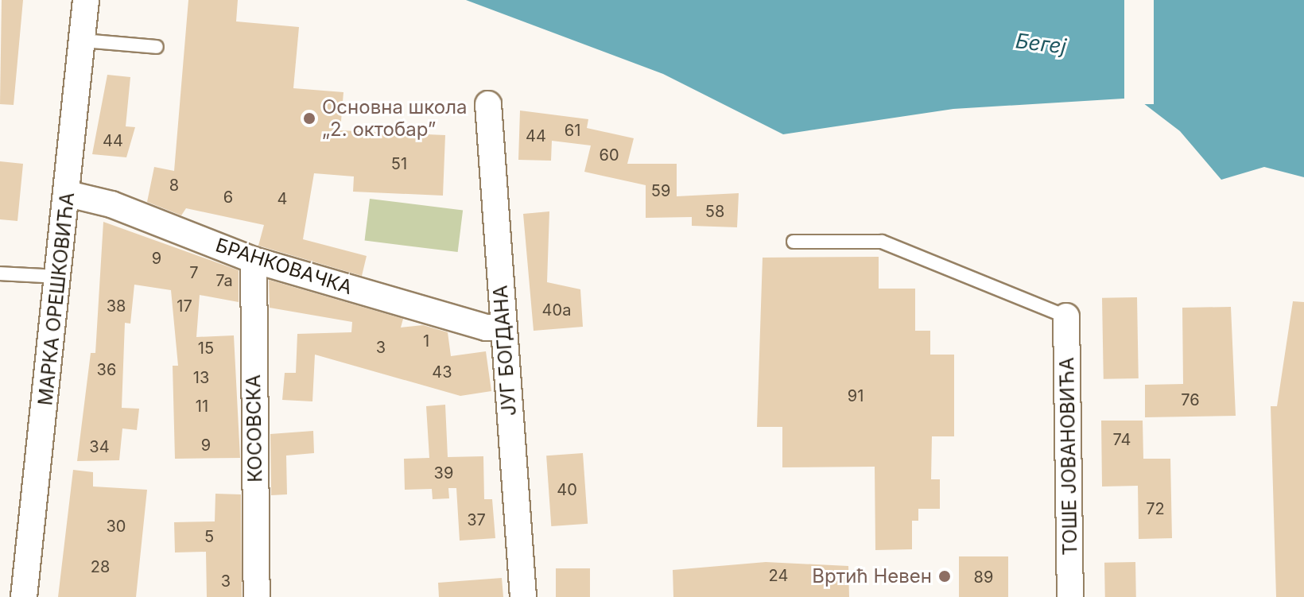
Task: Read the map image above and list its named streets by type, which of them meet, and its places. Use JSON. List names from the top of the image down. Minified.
{"streets":{"street":["БРАНКОВАЧКА","МАРКА ОРЕШКОВИЋА","ЈУГ БОГДАНА","КОСОВСКА","ТОШЕ ЈОВАНОВИЋА"]},"crossings":[["БРАНКОВАЧКА","МАРКА ОРЕШКОВИЋА"],["БРАНКОВАЧКА","ЈУГ БОГДАНА"],["БРАНКОВАЧКА","КОСОВСКА"]],"water":["Бегеј"],"places":["Основна школа „2. октобар”","Вртић Невен"],"house_numbers":["61","44","44","60","51","8","59","6","4","58","9","7","7a","38","17","40a","1","3","15","36","43","13","91","76","11","74","9","34","39","40","72","37","30","5","28","24","89","3"]}
